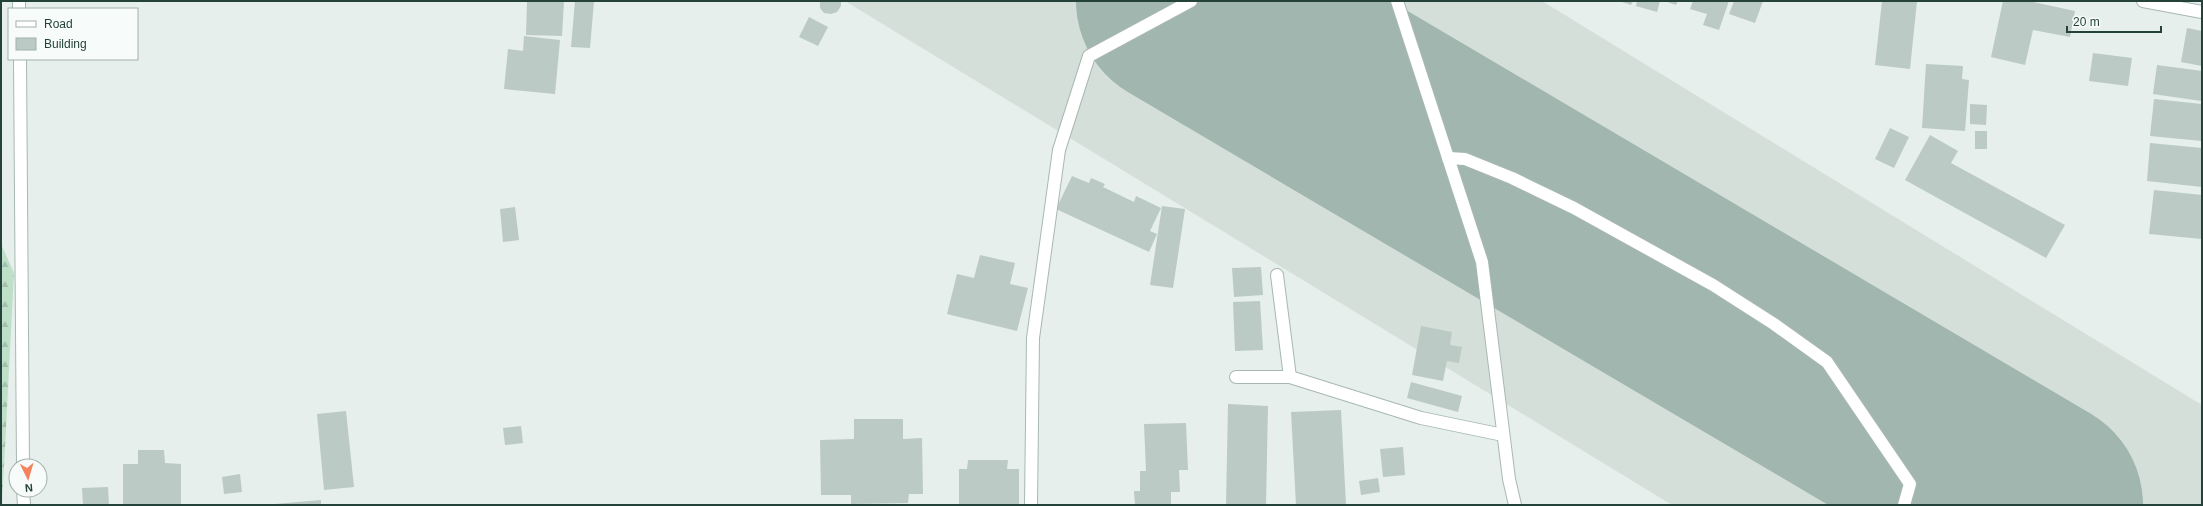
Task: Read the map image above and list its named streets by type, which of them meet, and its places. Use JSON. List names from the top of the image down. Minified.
{"legend":["Road","Building"],"scale_bar":"20 m","north":"bottom"}
